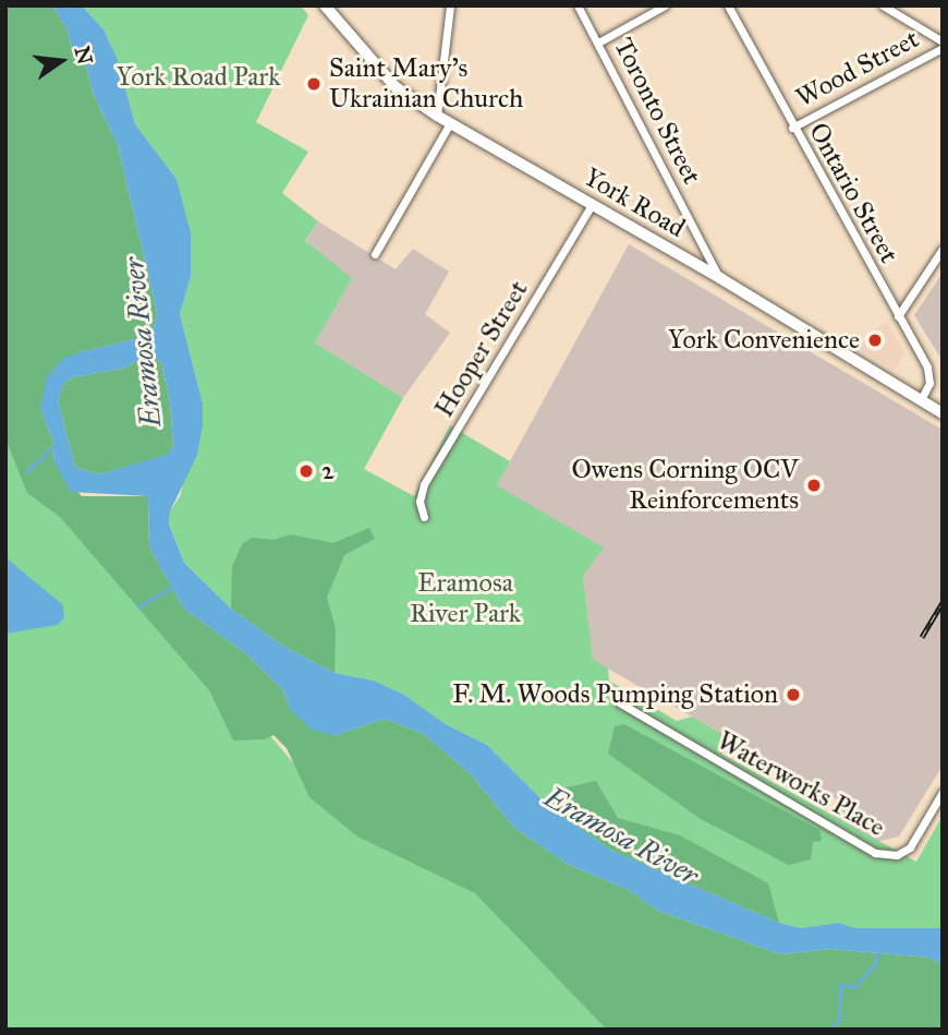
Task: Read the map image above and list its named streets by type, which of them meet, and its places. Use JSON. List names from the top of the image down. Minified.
{"streets":{"main road":["York Road"],"street":["Wood Street","Toronto Street","Ontario Street","Hooper Street","Waterworks Place"]},"crossings":[["Wood Street","Ontario Street"],["Toronto Street","York Road"],["Ontario Street","York Road"],["York Road","Hooper Street"]],"water":["Eramosa River"],"parks":["York Road Park","Eramosa River Park"],"places":["Saint Mary's Ukrainian Church","York Convenience","2","Owens Corning OCV Reinforcements","F. M. Woods Pumping Station"],"north":"right"}
